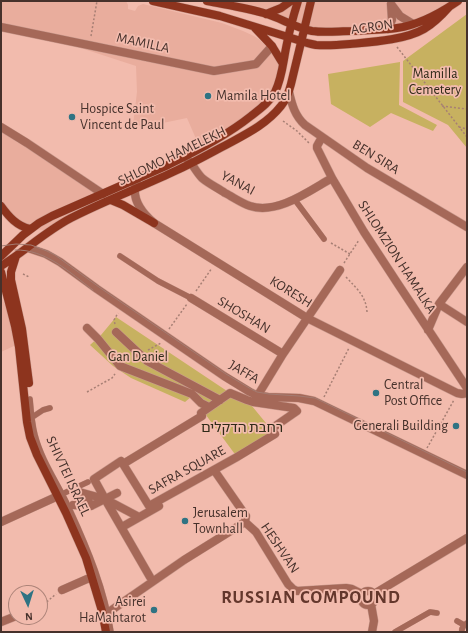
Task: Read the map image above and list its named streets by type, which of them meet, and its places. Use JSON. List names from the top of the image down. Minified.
{"streets":{"street":["AGRON","MAMILLA","SHLOMO HAMELEKH","BEN SIRA","YANAI","SHLOMZION HAMALKA","KORESH","SHOSHAN","JAFFA","SAFRA SQUARE","SHIVTEI ISRAEL","HESHVAN"]},"crossings":[["AGRON","SHLOMO HAMELEKH"],["SHLOMO HAMELEKH","BEN SIRA"],["SHLOMO HAMELEKH","YANAI"],["SHLOMO HAMELEKH","KORESH"],["SHLOMO HAMELEKH","JAFFA"],["SHLOMO HAMELEKH","SHIVTEI ISRAEL"],["YANAI","SHLOMZION HAMALKA"]],"districts":["RUSSIAN COMPOUND"],"parks":["Mamilla Cemetery","Gan Daniel","רחבת הדקלים"],"places":["Mamila Hotel","Hospice Saint Vincent de Paul","Central Post Office","Generali Building","Jerusalem Townhall","Asirei HaMahtarot"],"north":"bottom"}
